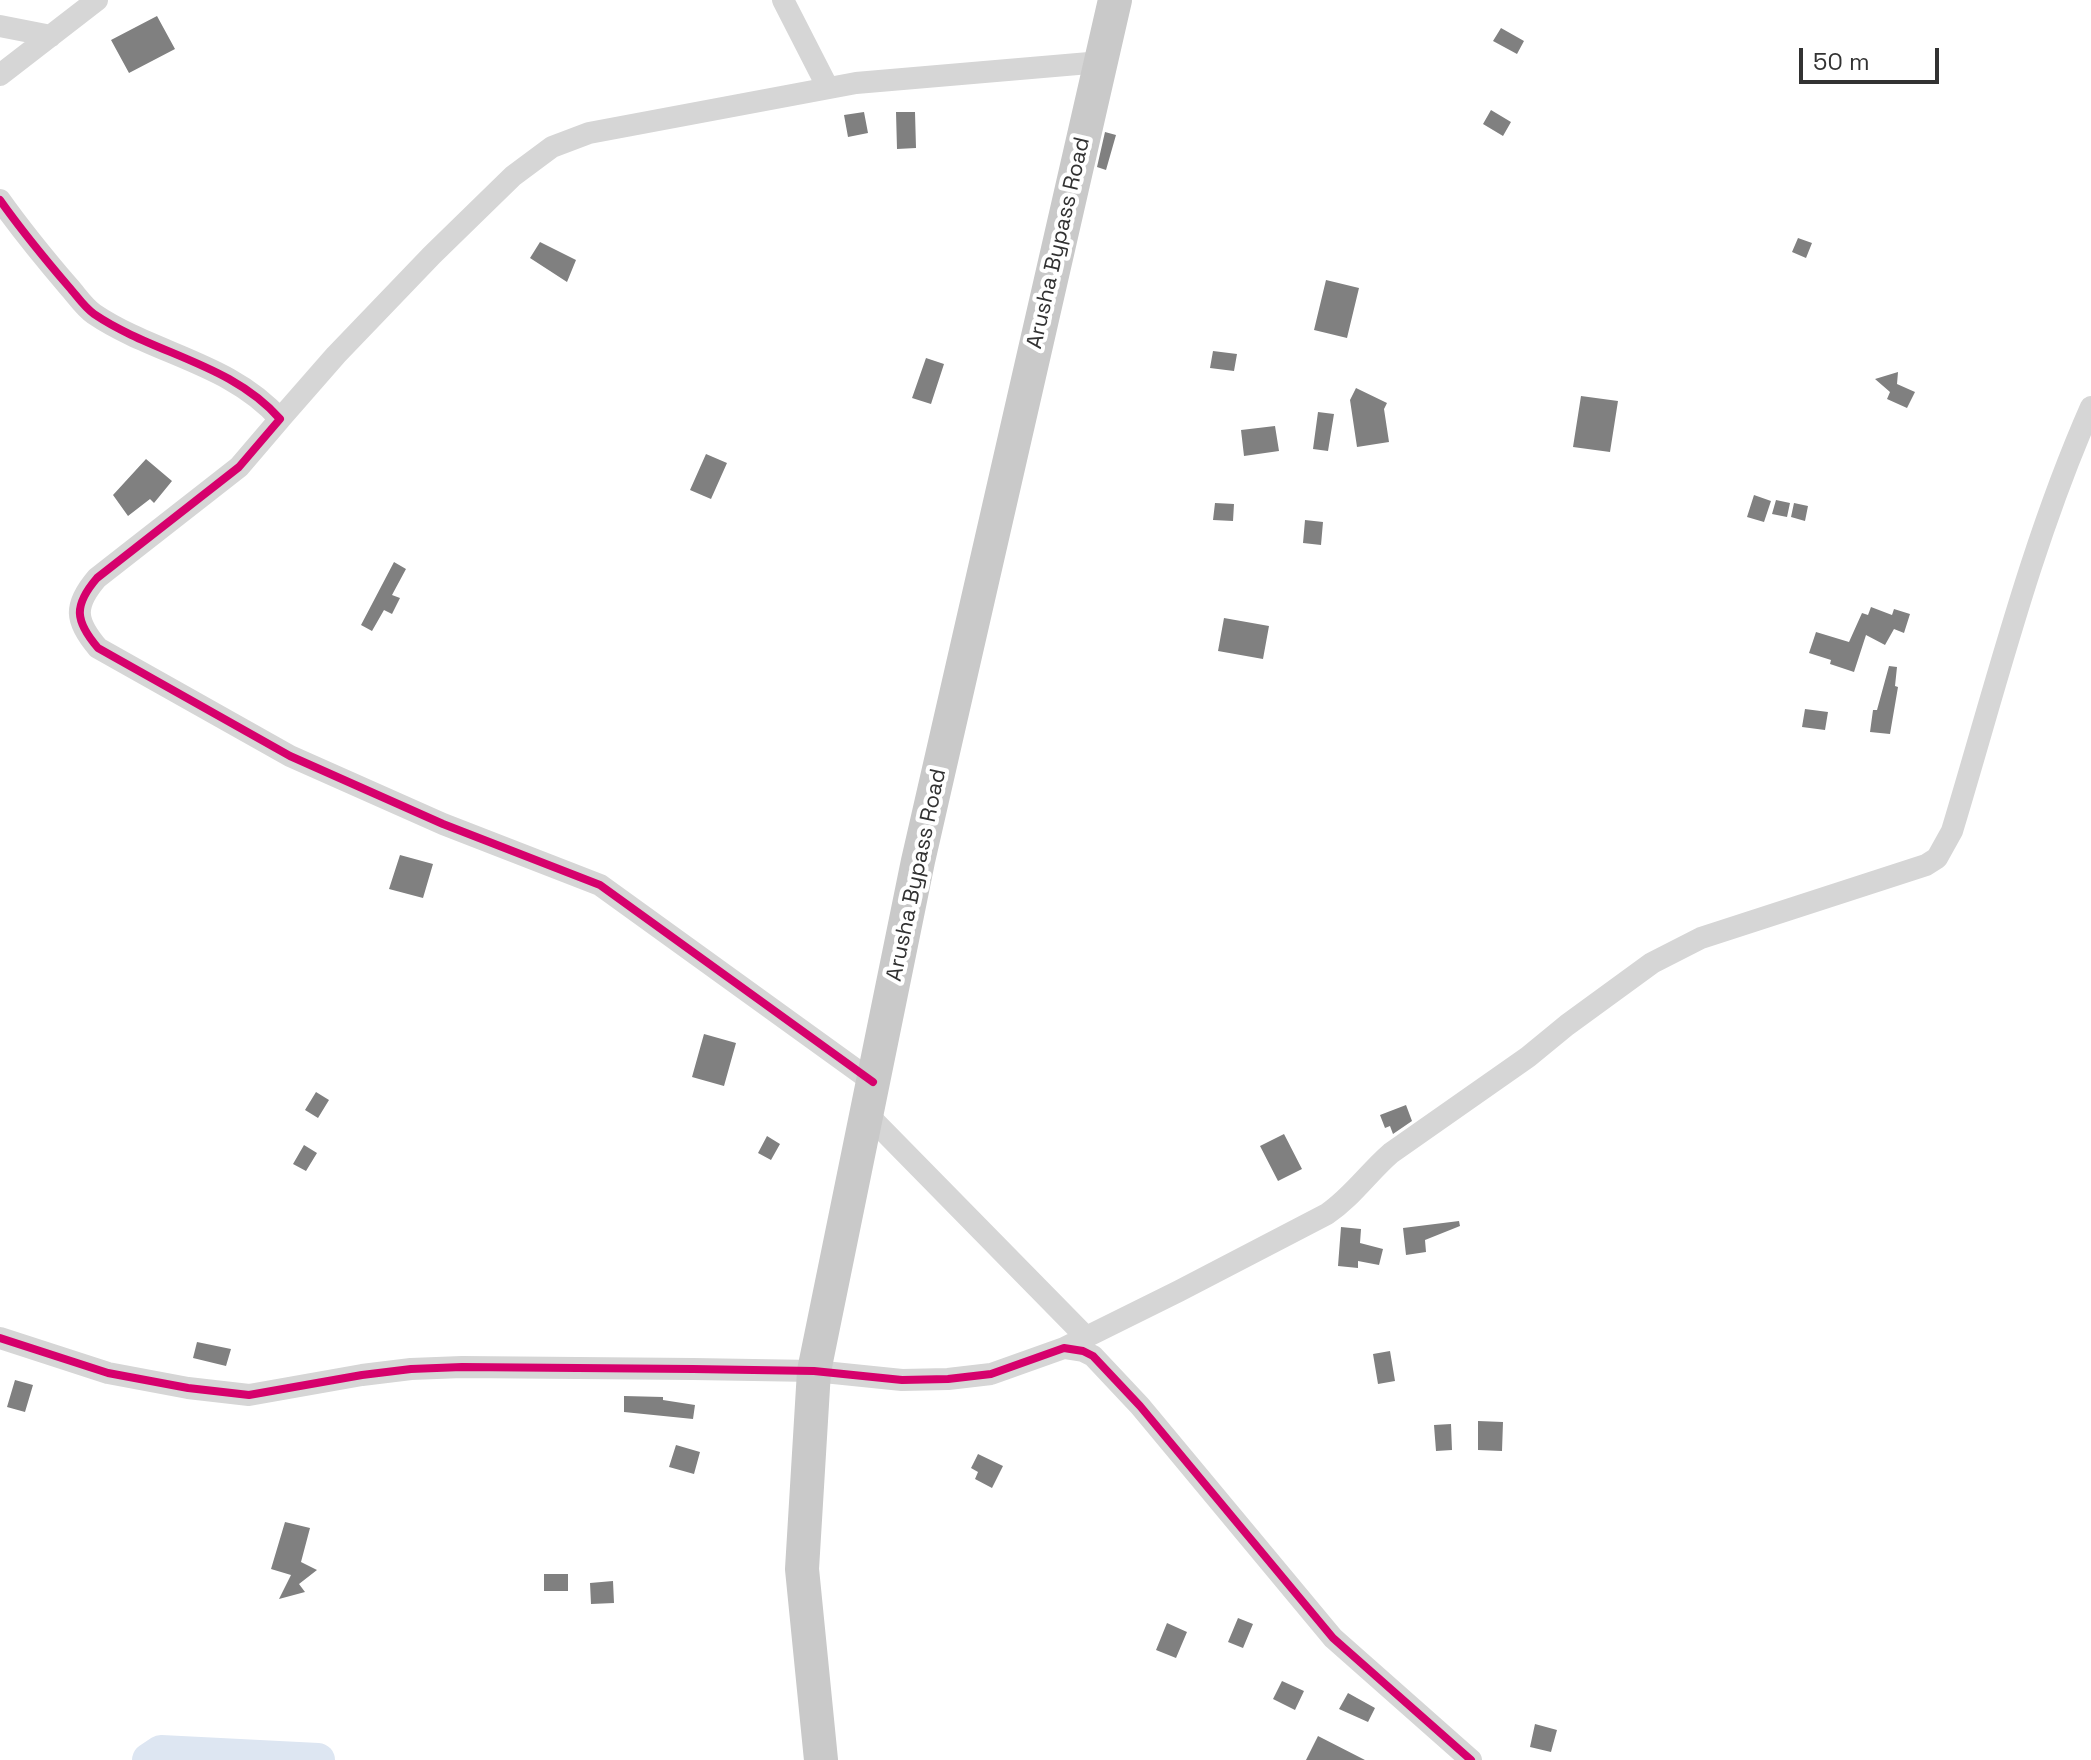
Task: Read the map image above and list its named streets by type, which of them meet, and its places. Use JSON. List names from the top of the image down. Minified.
{"streets":{"main road":["Arusha Bypass Road"]},"scale_bar":"50 m"}
